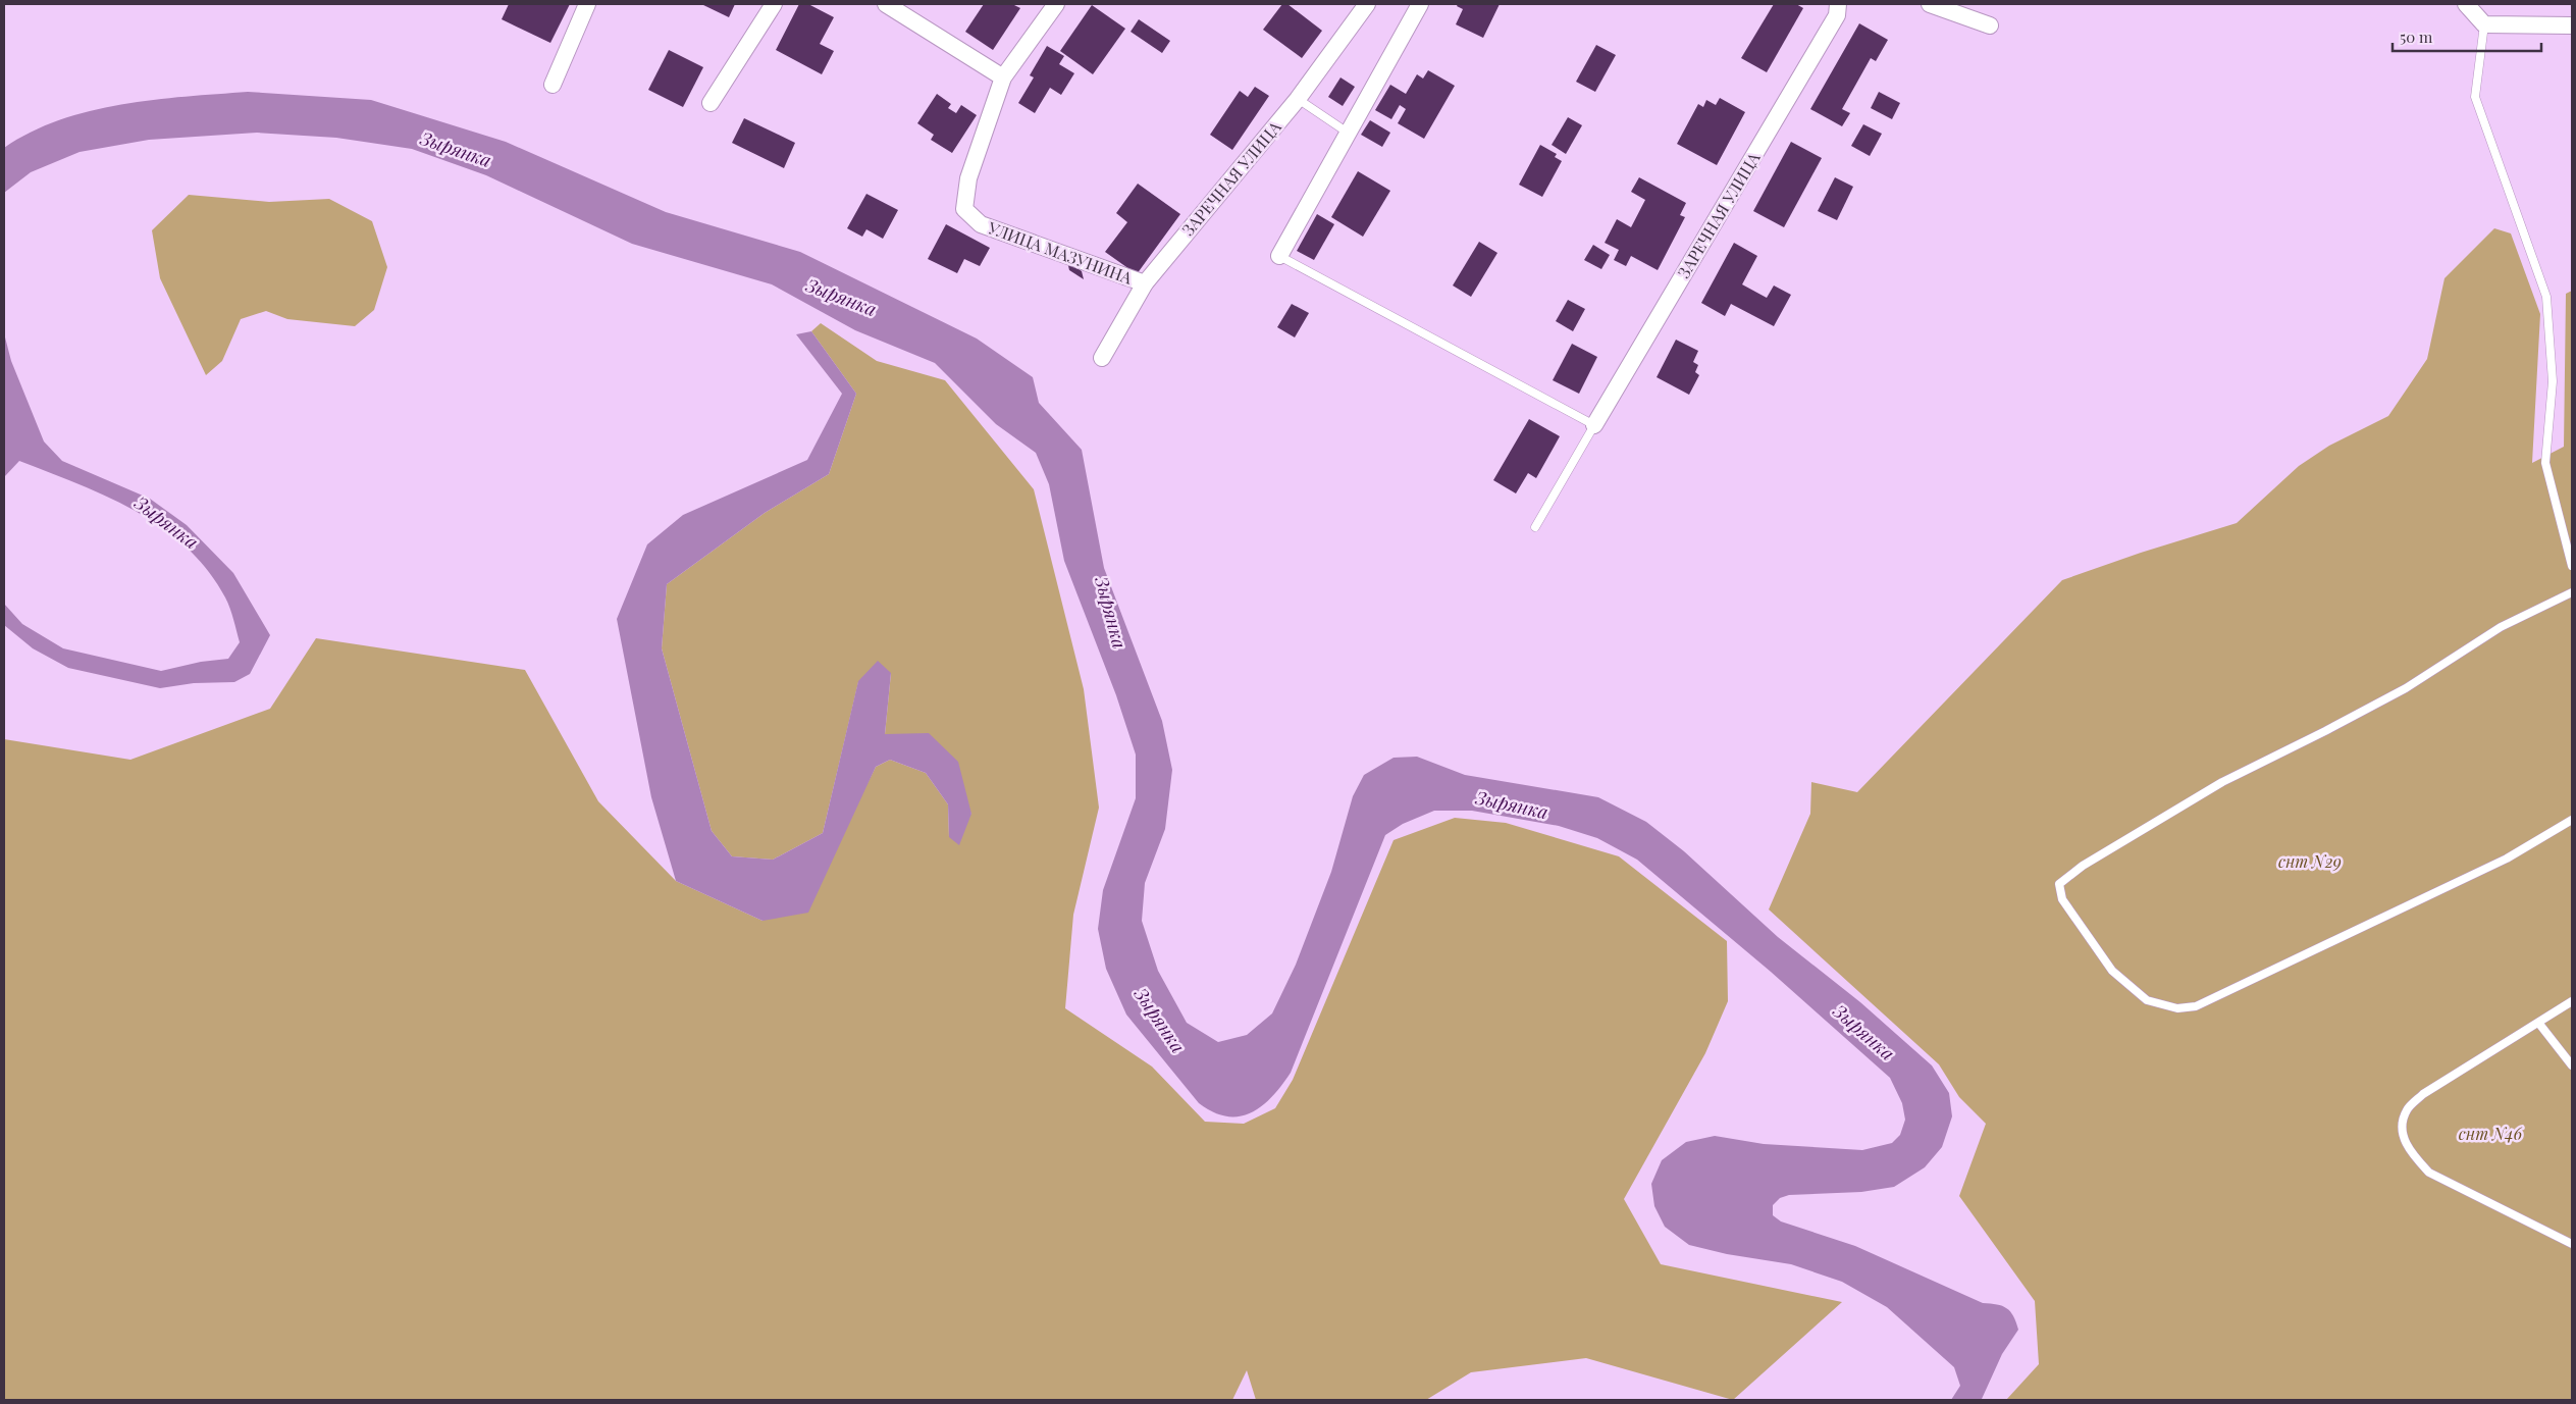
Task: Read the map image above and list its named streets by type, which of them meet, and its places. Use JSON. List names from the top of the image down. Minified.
{"streets":{"street":["ЗАРЕЧНАЯ УЛИЦА","УЛИЦА МАЗУНИНА"]},"crossings":[["ЗАРЕЧНАЯ УЛИЦА","УЛИЦА МАЗУНИНА"]],"water":["Зырянка"],"parks":["снт N29","снт N46"],"scale_bar":"50 m"}
